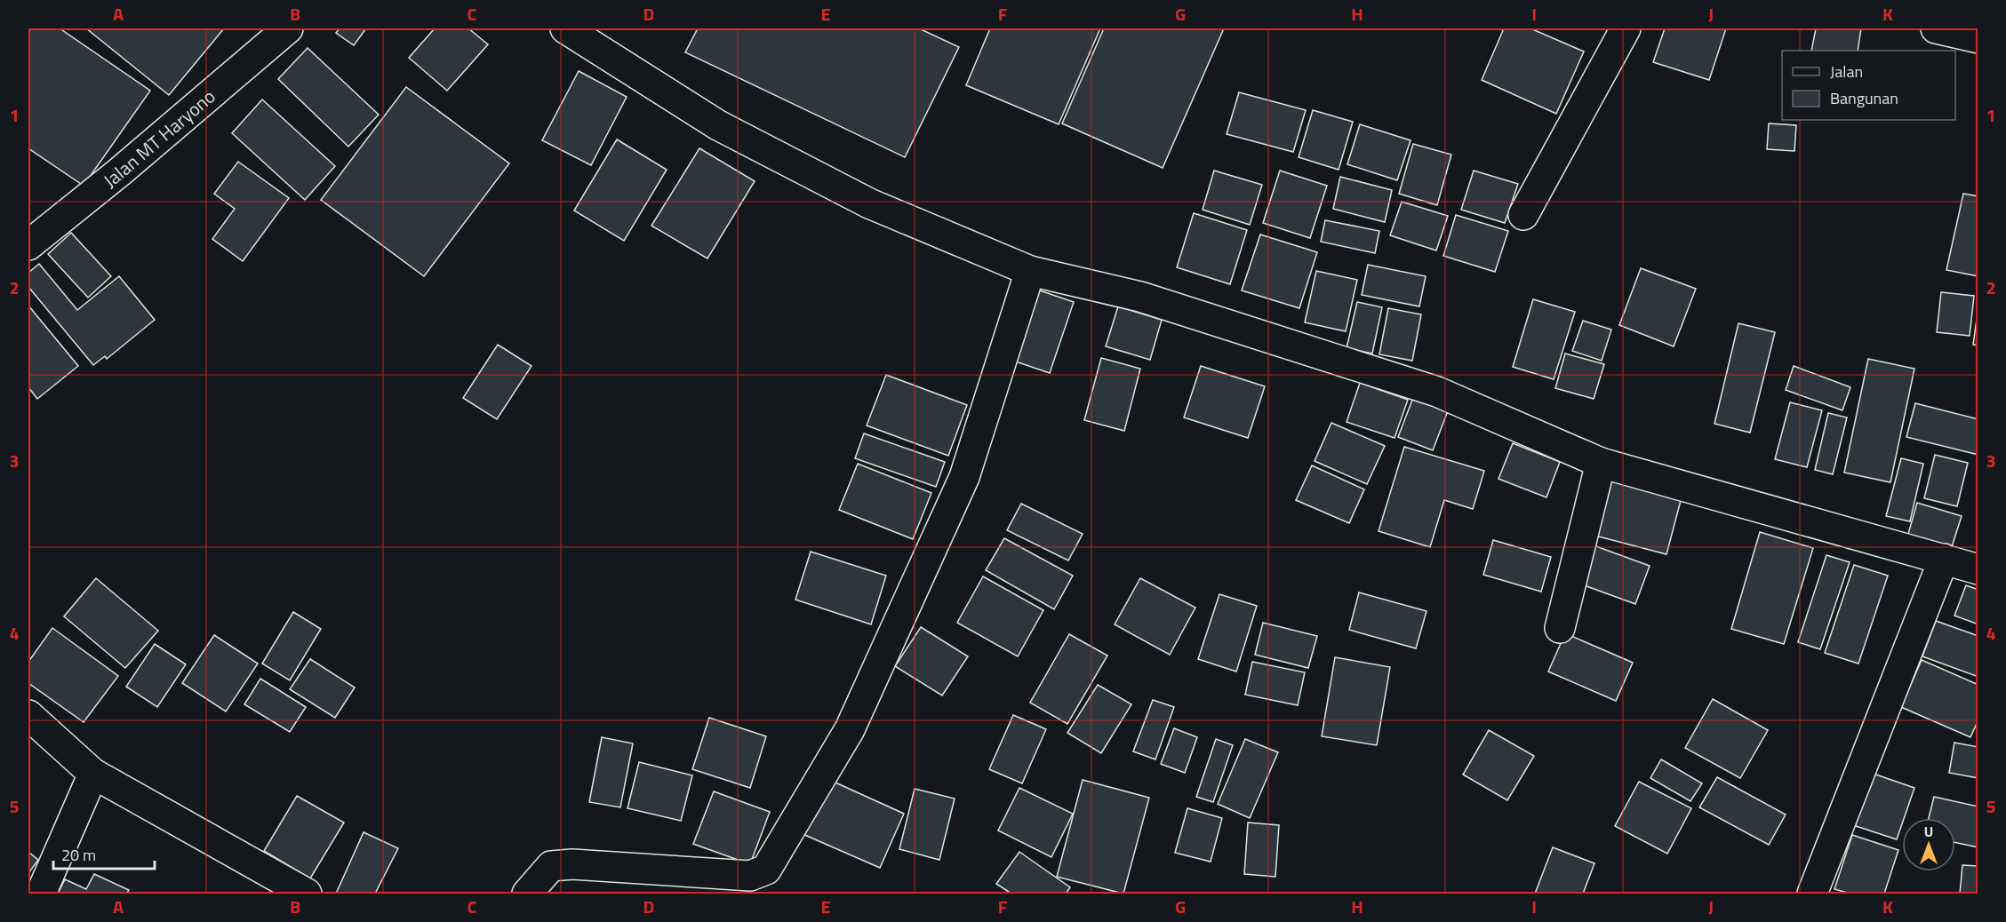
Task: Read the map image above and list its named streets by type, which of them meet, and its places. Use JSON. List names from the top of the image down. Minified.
{"streets":{"street":["Jalan MT Haryono"]},"legend":["Jalan","Bangunan"],"scale_bar":"20 m","north":"top","grid":{"columns":["A","B","C","D","E","F","G","H","I","J","K"],"rows":["1","2","3","4","5"]}}
